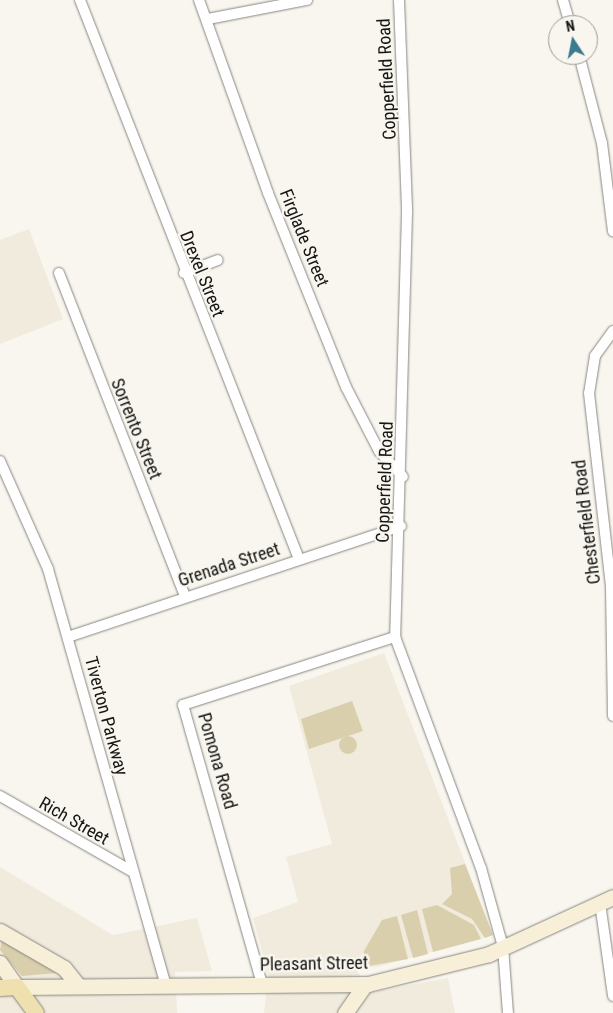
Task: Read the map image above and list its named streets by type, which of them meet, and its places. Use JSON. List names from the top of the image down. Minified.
{"streets":{"main road":["Pleasant Street"],"street":["Copperfield Road","Firglade Street","Drexel Street","Sorrento Street","Chesterfield Road","Grenada Street","Tiverton Parkway","Pomona Road","Rich Street"]},"crossings":[["Copperfield Road","Firglade Street"],["Copperfield Road","Grenada Street"],["Copperfield Road","Pomona Road"],["Copperfield Road","Pleasant Street"],["Drexel Street","Grenada Street"],["Sorrento Street","Grenada Street"],["Grenada Street","Tiverton Parkway"],["Tiverton Parkway","Rich Street"],["Tiverton Parkway","Pleasant Street"],["Pomona Road","Pleasant Street"]],"north":"top"}
